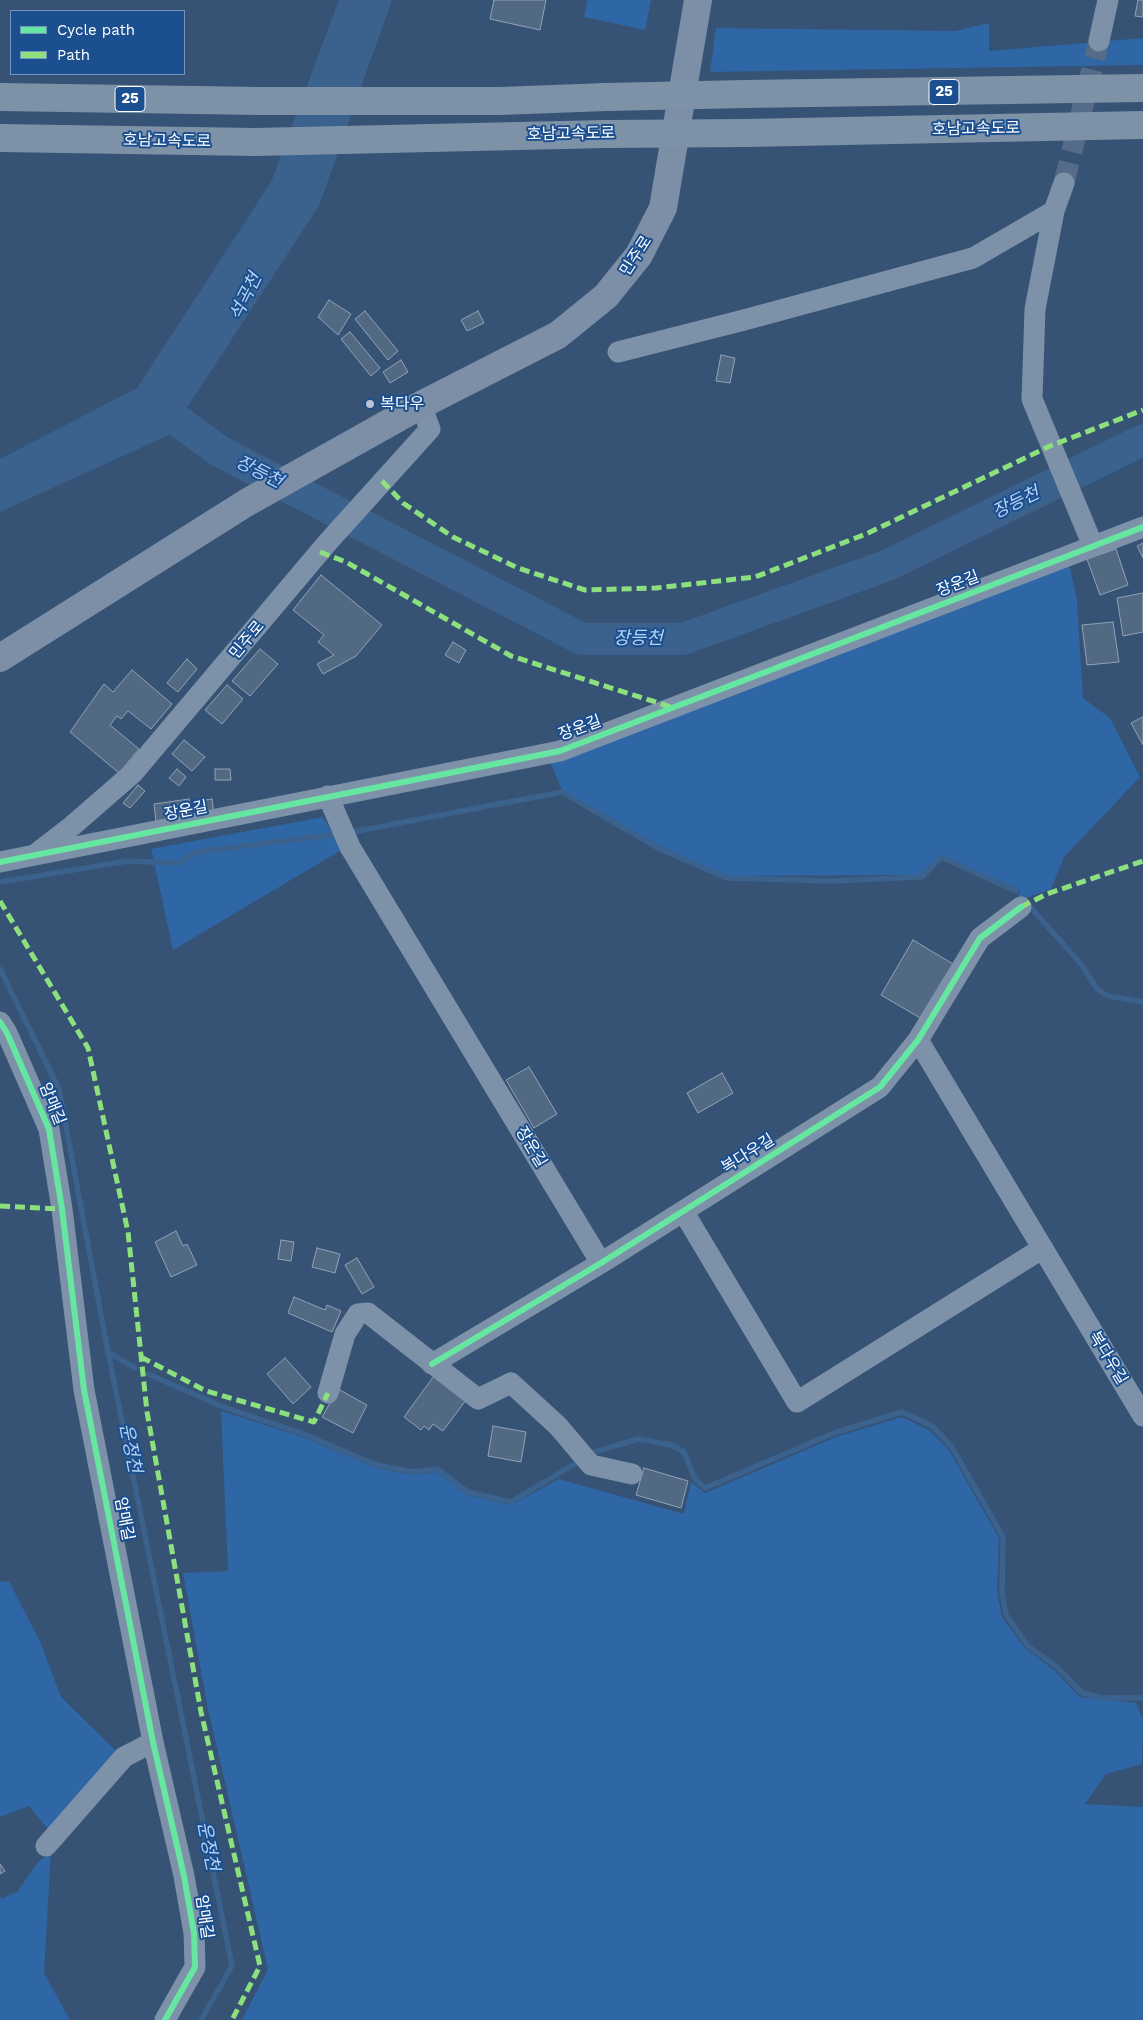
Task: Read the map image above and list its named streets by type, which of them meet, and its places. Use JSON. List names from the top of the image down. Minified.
{"streets":{"highway":["25","호남고속도로"],"main road":["민주로"],"street":["장운길","암매길","복다우길"]},"crossings":[["민주로","장운길"],["장운길","복다우길"]],"water":["석곡천","장등천","운정천"],"places":["복다우"],"legend":["Cycle path","Path"]}
